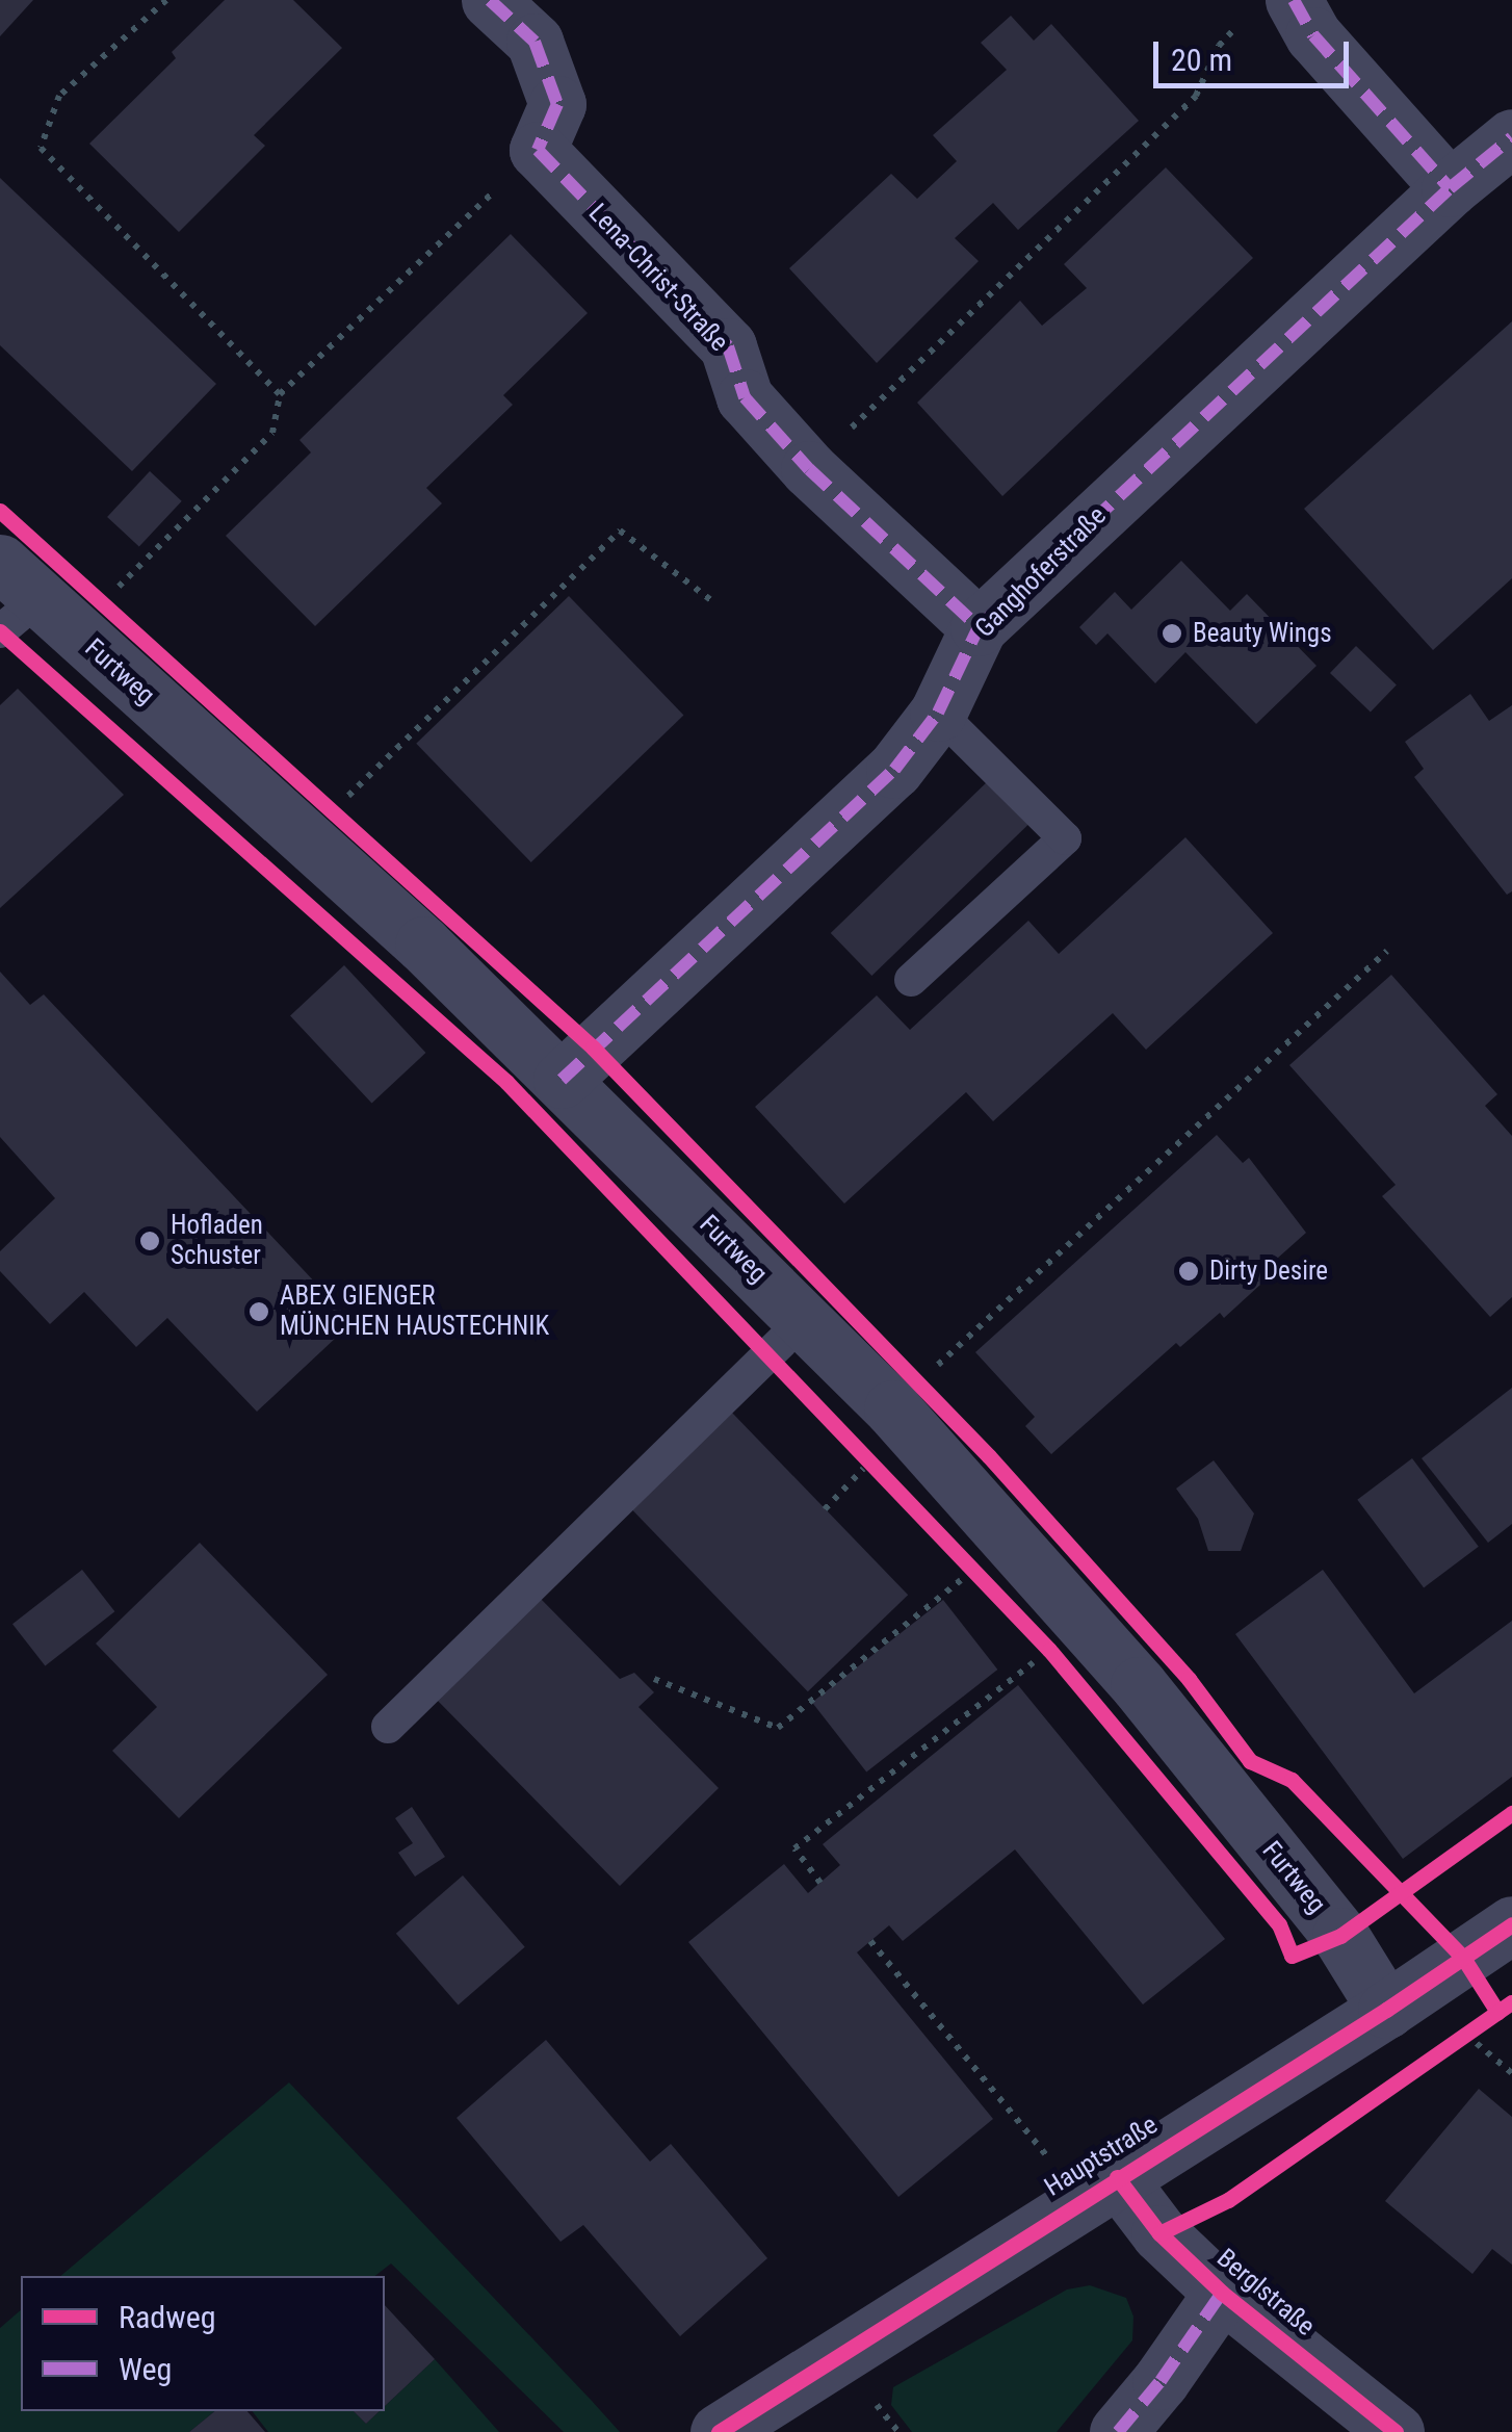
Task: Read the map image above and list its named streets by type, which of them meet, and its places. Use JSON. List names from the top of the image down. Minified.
{"streets":{"street":["Lena-Christ-Straße","Ganghoferstraße","Furtweg","Hauptstraße","Berglstraße"]},"crossings":[["Lena-Christ-Straße","Ganghoferstraße"],["Ganghoferstraße","Furtweg"],["Furtweg","Hauptstraße"],["Hauptstraße","Berglstraße"]],"places":["Beauty Wings","Hofladen Schuster","Dirty Desire","ABEX GIENGER MÜNCHEN HAUSTECHNIK"],"legend":["Radweg","Weg"],"scale_bar":"20 m"}
